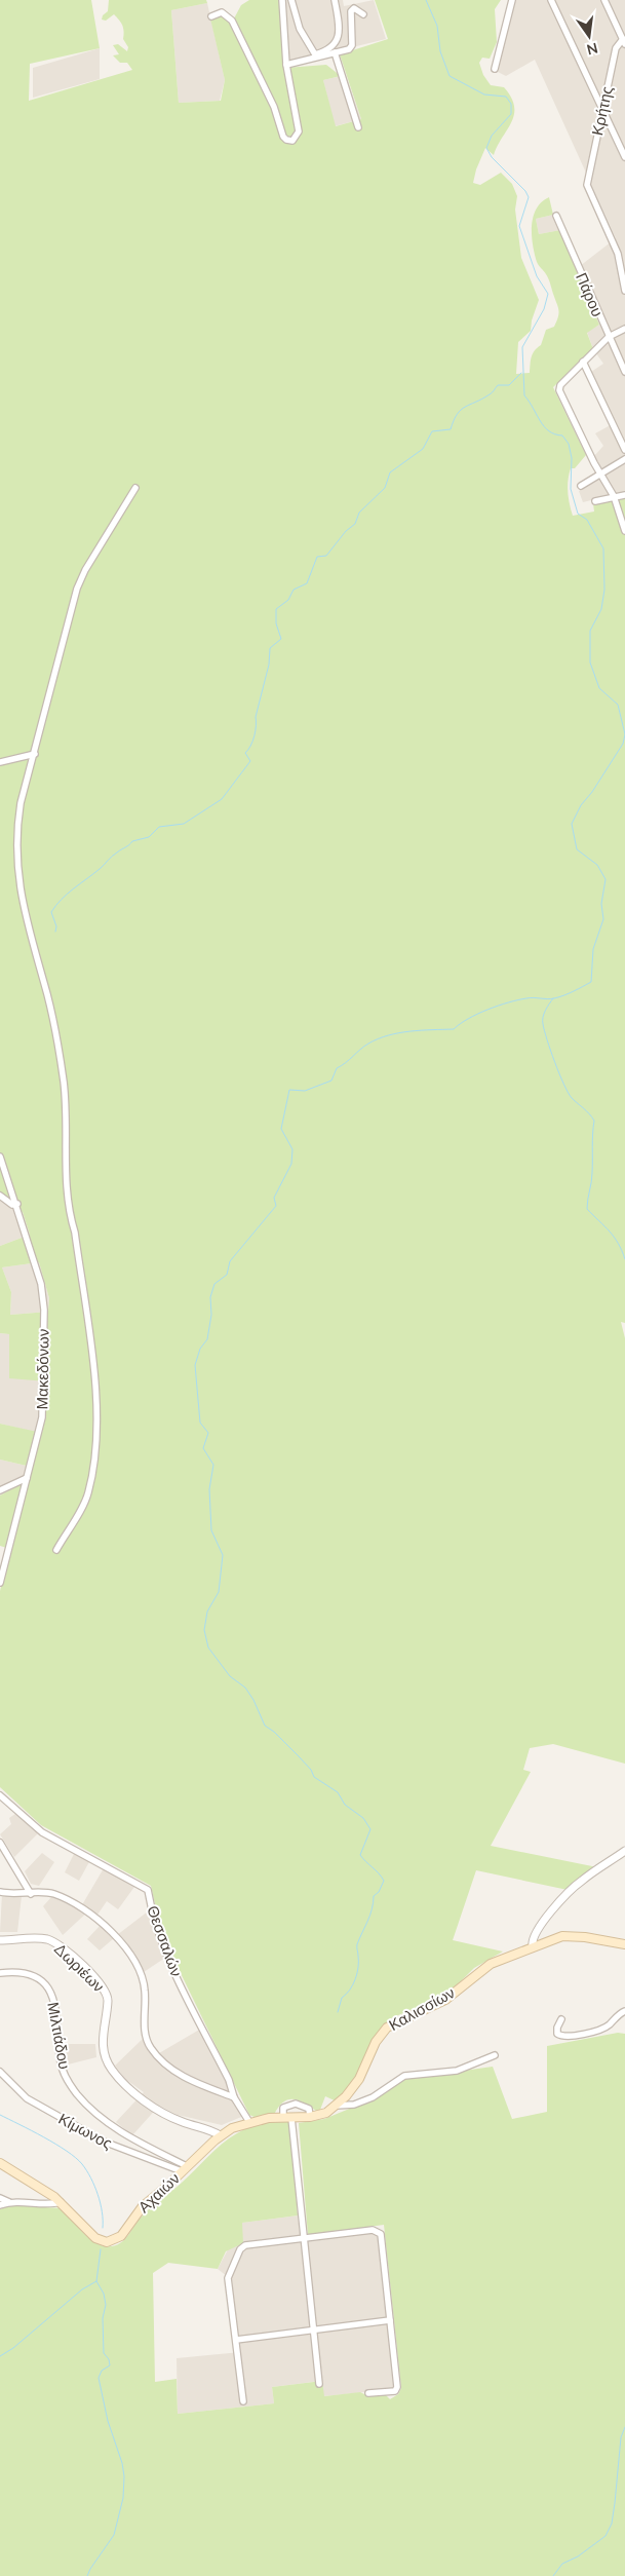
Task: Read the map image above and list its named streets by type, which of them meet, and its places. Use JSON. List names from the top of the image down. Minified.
{"streets":{"main road":["Καλισσίων","Αχαιών"],"street":["Κρήτης","Πάρου","Μακεδόνων","Θεσσαλών","Δωριέων","Μιλτιάδου","Κίμωνος"]},"crossings":[["Θεσσαλών","Καλισσίων"],["Θεσσαλών","Αχαιών"],["Δωριέων","Αχαιών"],["Καλισσίων","Αχαιών"],["Μιλτιάδου","Κίμωνος"],["Μιλτιάδου","Αχαιών"],["Κίμωνος","Αχαιών"]],"north":"bottom"}
